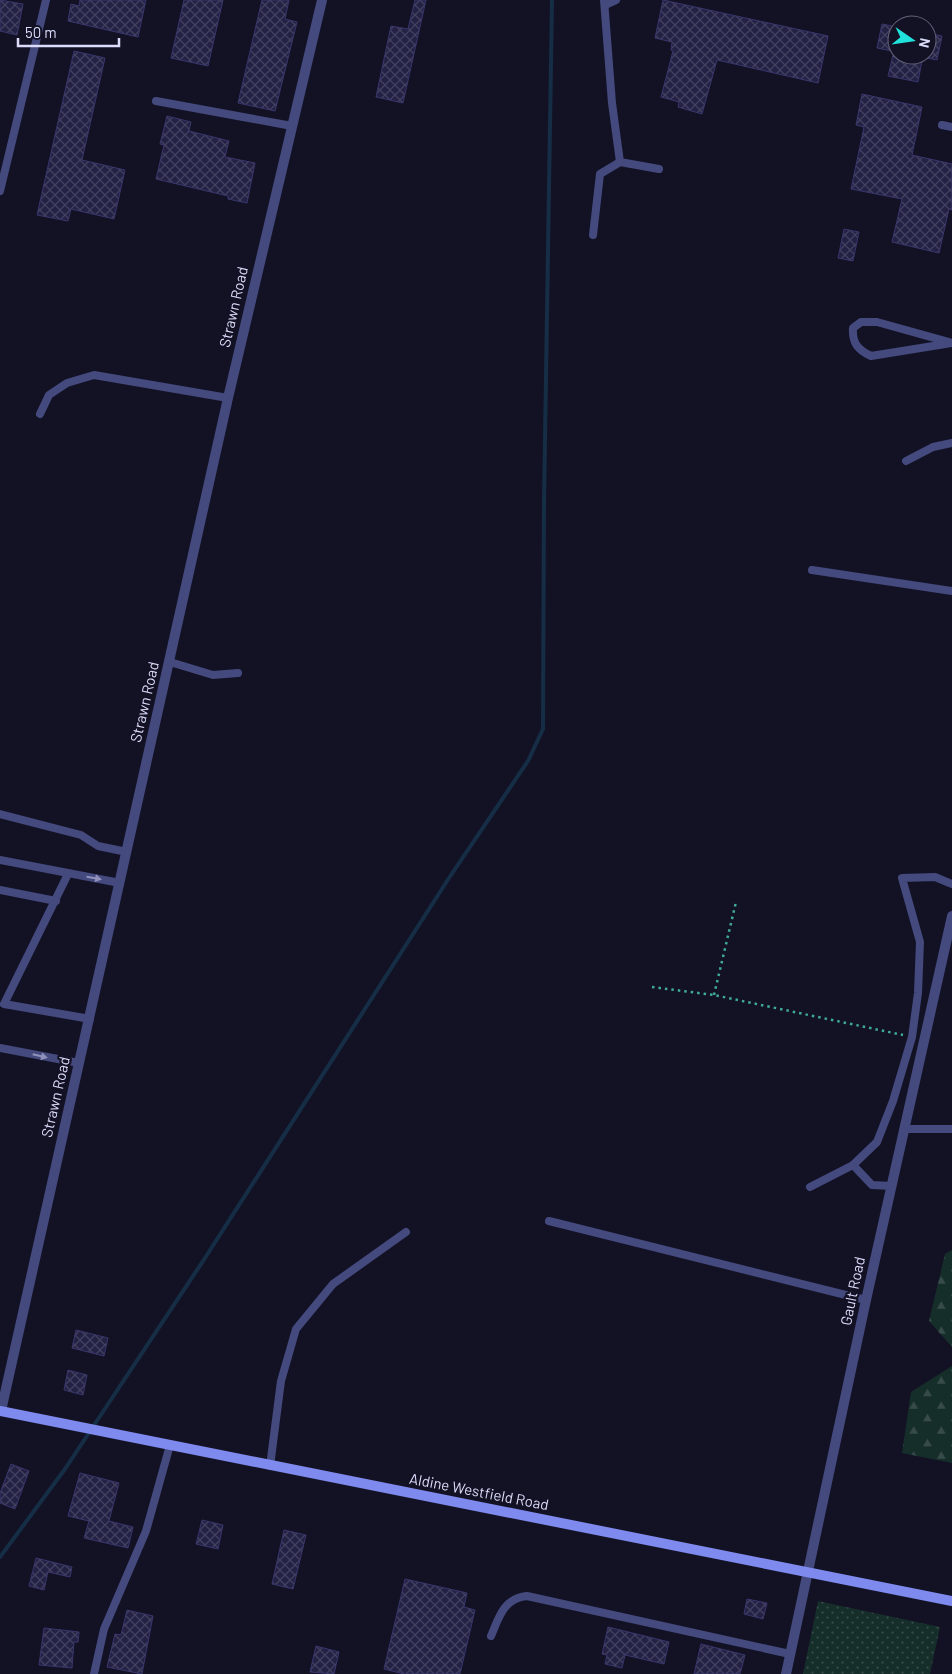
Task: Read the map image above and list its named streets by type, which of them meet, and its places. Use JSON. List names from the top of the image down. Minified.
{"streets":{"main road":["Aldine Westfield Road"],"street":["Strawn Road","Gault Road"]},"crossings":[["Strawn Road","Aldine Westfield Road"],["Gault Road","Aldine Westfield Road"]],"scale_bar":"50 m","north":"right"}
